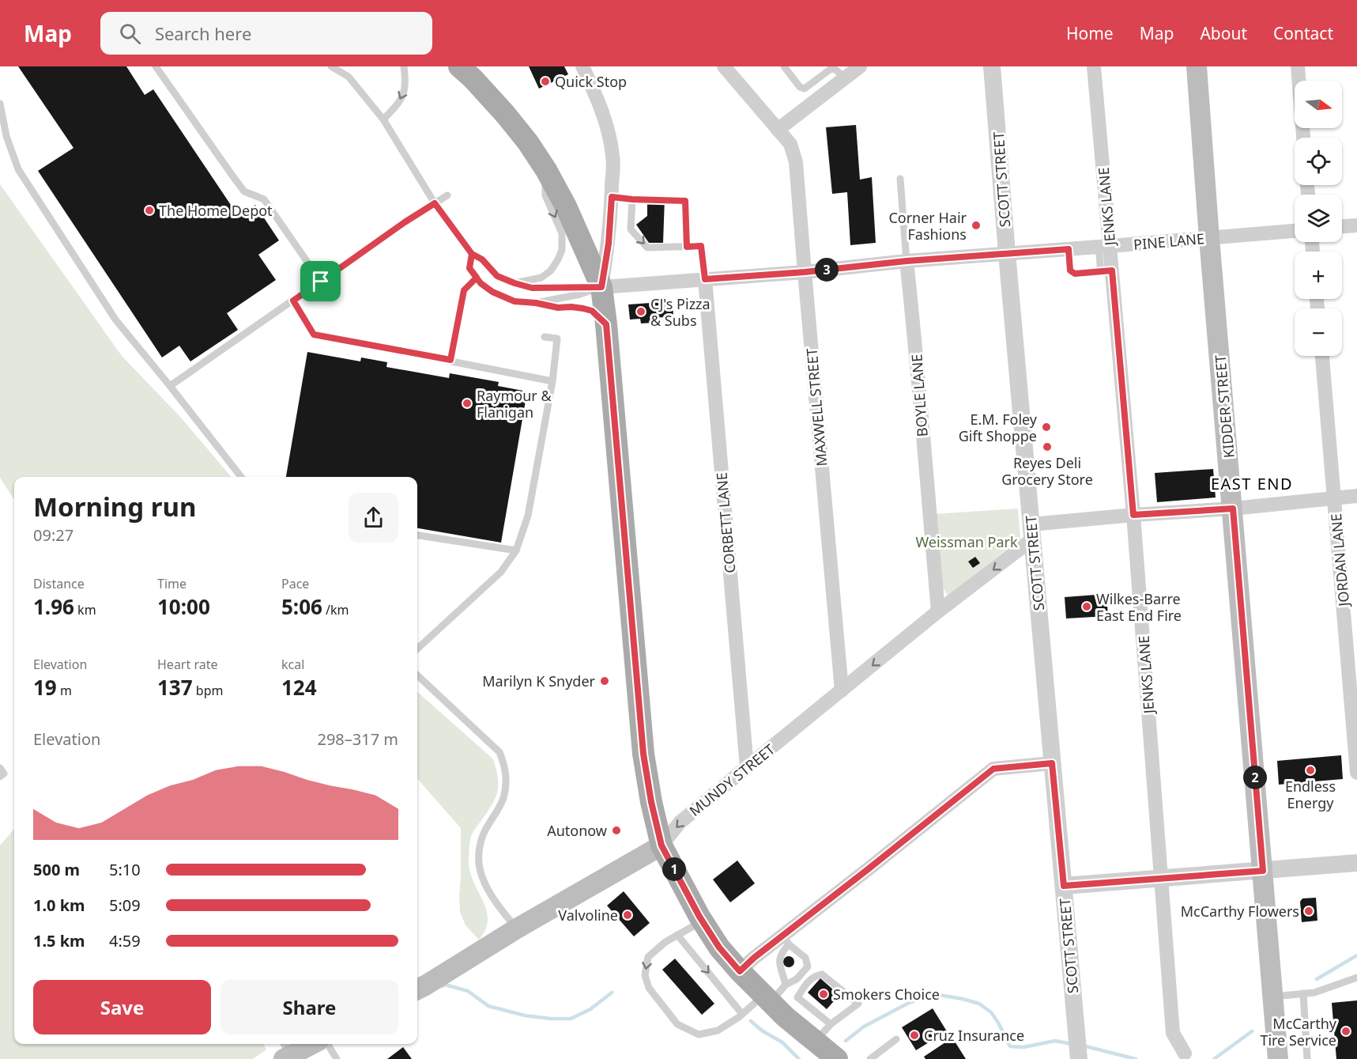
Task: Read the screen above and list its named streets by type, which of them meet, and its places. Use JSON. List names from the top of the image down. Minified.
{"streets":{"main road":["KIDDER STREET","MUNDY STREET"],"street":["SCOTT STREET","JENKS LANE","PINE LANE","BOYLE LANE","MAXWELL STREET","CORBETT LANE","JORDAN LANE"]},"crossings":[["SCOTT STREET","PINE LANE"],["SCOTT STREET","MUNDY STREET"],["JENKS LANE","PINE LANE"],["PINE LANE","BOYLE LANE"],["PINE LANE","KIDDER STREET"],["PINE LANE","MAXWELL STREET"],["PINE LANE","CORBETT LANE"],["BOYLE LANE","MUNDY STREET"],["MAXWELL STREET","MUNDY STREET"],["CORBETT LANE","MUNDY STREET"]],"one_way":["MUNDY STREET"],"districts":["EAST END"],"parks":["Weissman Park"],"places":["Quick Stop","The Home Depot","Corner Hair Fashions","CJ's Pizza & Subs","Raymour & Flanigan","E.M. Foley Gift Shoppe","Reyes Deli Grocery Store","Wilkes-Barre East End Fire","Marilyn K Snyder","Endless Energy","Autonow","McCarthy Flowers","Valvoline","Smokers Choice","McCarthy Tire Service","Cruz Insurance"],"north":"right","page":{"header":"Map","search":"Search here","nav":["Home","Map","About","Contact"],"map_buttons":["+","−"],"pins":["3","2","1"],"heading":["Morning run","09:27"],"stats":[["Distance","1.96 km"],["Time","10:00"],["Pace","5:06 /km"],["Elevation","19 m"],["Heart rate","137 bpm"],["kcal","124"]],"chart":["Elevation","298–317 m"],"list":[{"name":"500 m","note":"5:10"},{"name":"1.0 km","note":"5:09"},{"name":"1.5 km","note":"4:59"}],"buttons":["Save","Share"]}}
